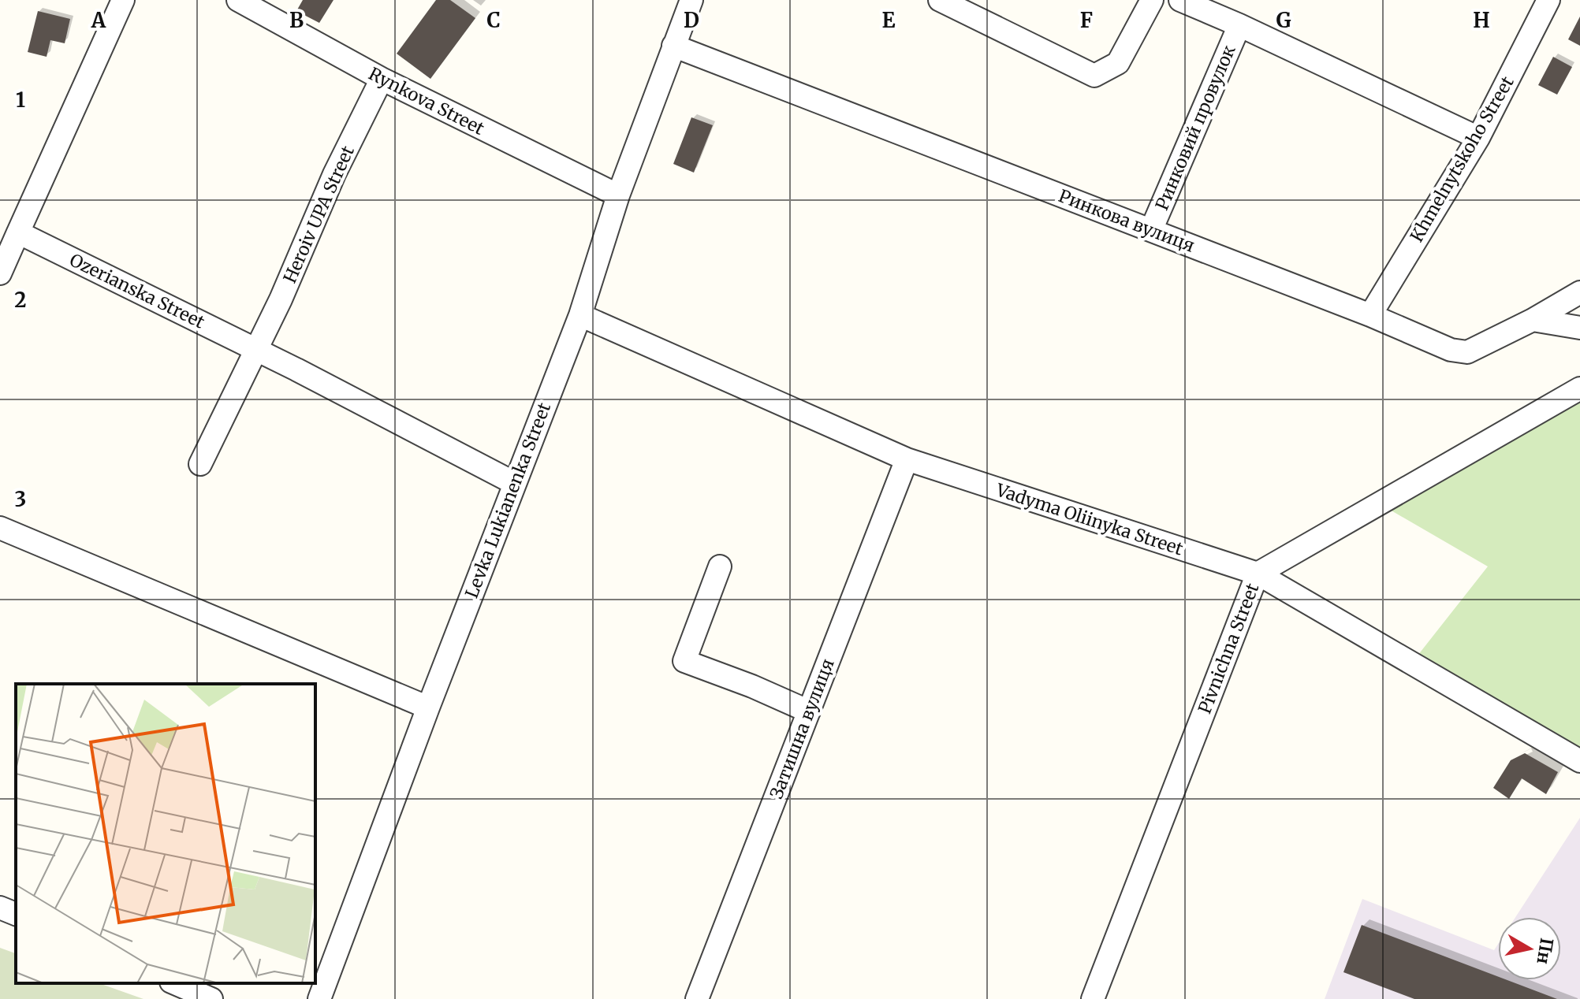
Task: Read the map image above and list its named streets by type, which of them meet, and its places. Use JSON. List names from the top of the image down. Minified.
{"streets":{"street":["Rynkova Street","Ринковий провулок","Khmelnytskoho Street","Heroiv UPA Street","Ринкова вулиця","Ozerianska Street","Levka Lukianenka Street","Vadyma Oliinyka Street","Pivnichna Street","Затишна вулиця"]},"crossings":[["Rynkova Street","Heroiv UPA Street"],["Rynkova Street","Levka Lukianenka Street"],["Ринковий провулок","Ринкова вулиця"],["Khmelnytskoho Street","Ринкова вулиця"],["Heroiv UPA Street","Ozerianska Street"],["Ринкова вулиця","Levka Lukianenka Street"],["Levka Lukianenka Street","Vadyma Oliinyka Street"],["Vadyma Oliinyka Street","Pivnichna Street"],["Vadyma Oliinyka Street","Затишна вулиця"]],"north":"right","grid":{"columns":["A","B","C","D","E","F","G","H"],"rows":["1","2","3"]}}
